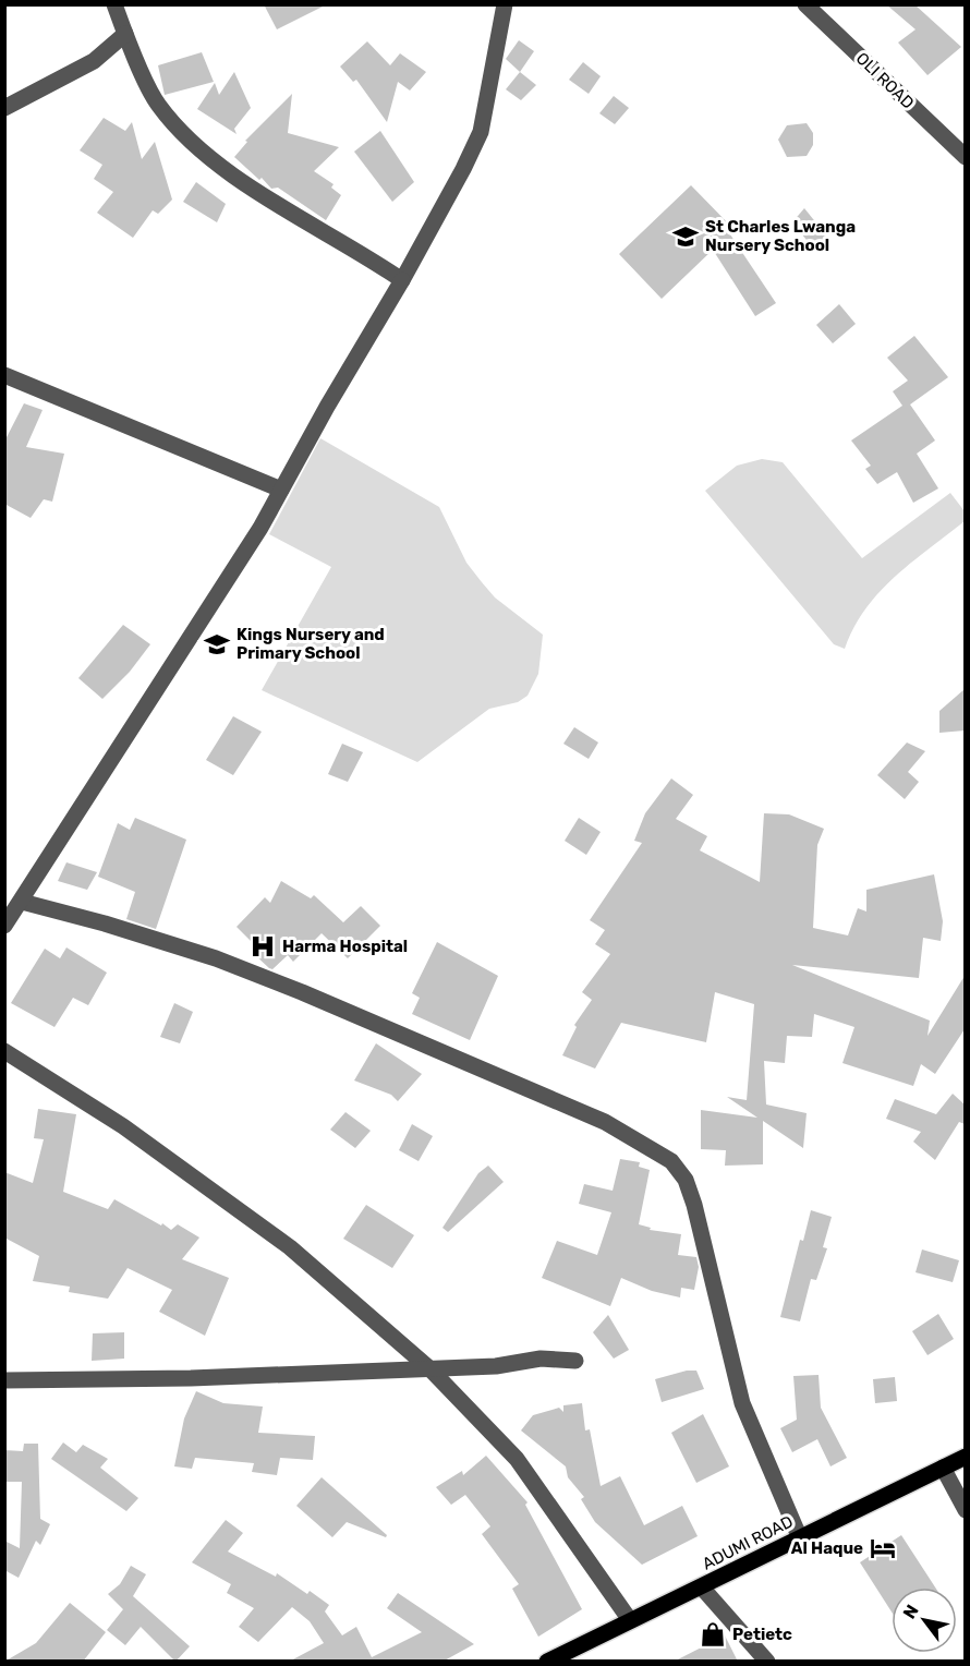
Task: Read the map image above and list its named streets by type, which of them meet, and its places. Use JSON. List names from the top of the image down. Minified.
{"streets":{"main road":["ADUMI ROAD"],"street":["OLI ROAD"]},"places":{"school or university":["St Charles Lwanga Nursery School","Kings Nursery and Primary School"],"hospital":["Harma Hospital"],"hotel":["Al Haque"],"shop":["Petietc"]},"north":"top left"}
